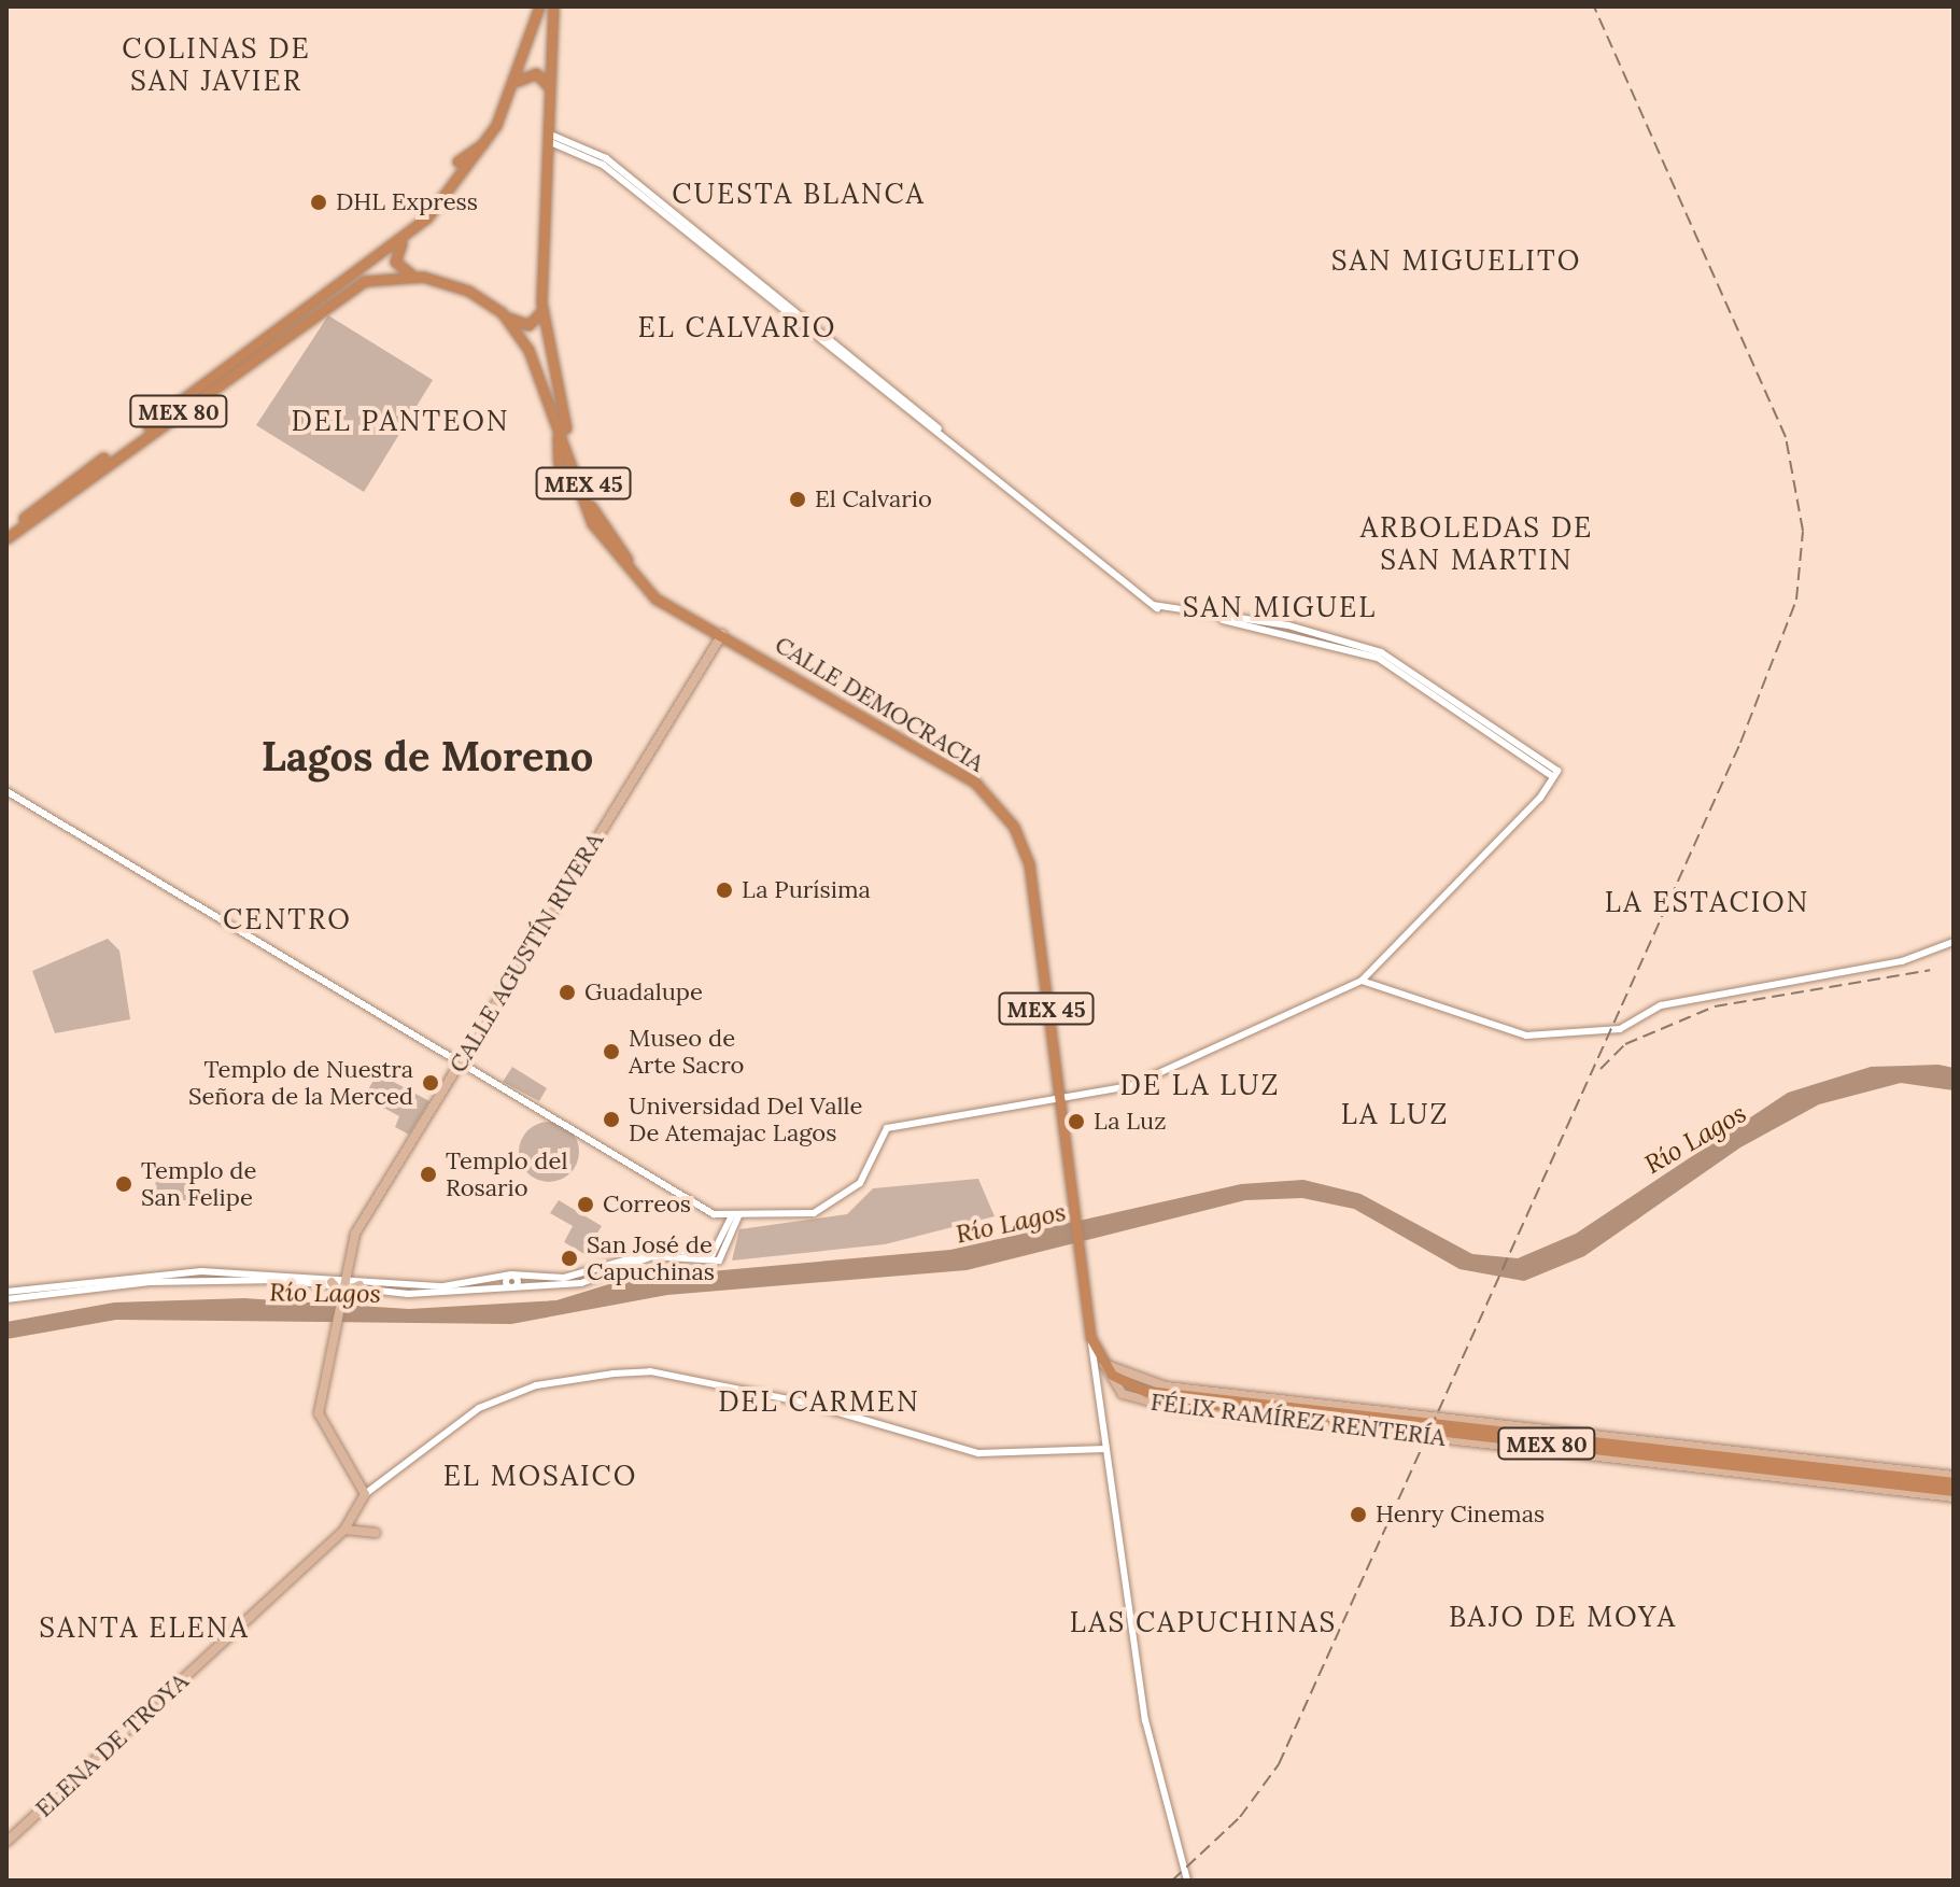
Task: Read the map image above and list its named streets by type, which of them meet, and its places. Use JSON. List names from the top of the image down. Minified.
{"streets":{"highway":["MEX 80","MEX 45","CALLE DEMOCRACIA"],"main road":["CALLE AGUSTÍN RIVERA","FÉLIX RAMÍREZ RENTERÍA","ELENA DE TROYA"]},"crossings":[["MEX 80","MEX 45"],["MEX 80","FÉLIX RAMÍREZ RENTERÍA"],["MEX 45","CALLE DEMOCRACIA"],["MEX 45","FÉLIX RAMÍREZ RENTERÍA"],["CALLE DEMOCRACIA","CALLE AGUSTÍN RIVERA"],["CALLE AGUSTÍN RIVERA","ELENA DE TROYA"]],"districts":["COLINAS DE SAN JAVIER","CUESTA BLANCA","SAN MIGUELITO","EL CALVARIO","DEL PANTEON","ARBOLEDAS DE SAN MARTIN","SAN MIGUEL","Lagos de Moreno","LA ESTACION","CENTRO","DE LA LUZ","LA LUZ","DEL CARMEN","EL MOSAICO","BAJO DE MOYA","LAS CAPUCHINAS","SANTA ELENA"],"water":["Río Lagos"],"places":["DHL Express","El Calvario","La Purísima","Guadalupe","Museo de Arte Sacro","Templo de Nuestra Señora de la Merced","Universidad Del Valle De Atemajac Lagos","La Luz","Templo del Rosario","Templo de San Felipe","Correos","San José de Capuchinas","Henry Cinemas"]}
